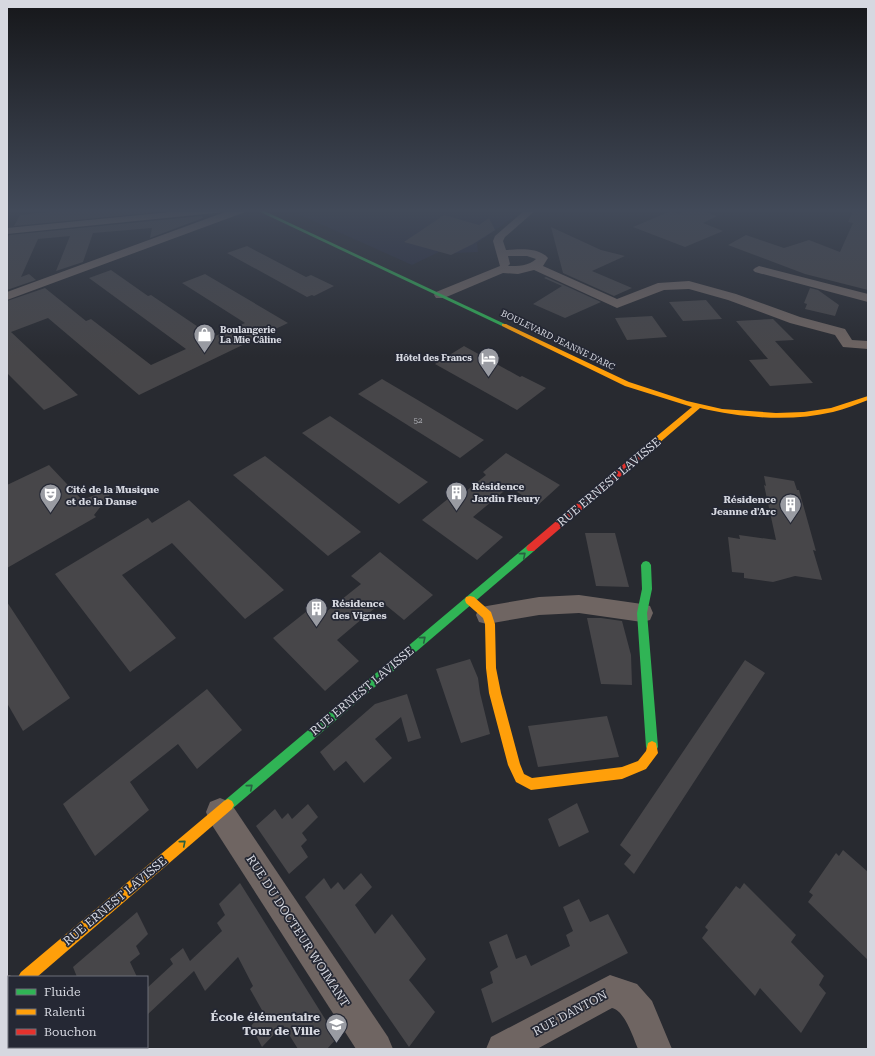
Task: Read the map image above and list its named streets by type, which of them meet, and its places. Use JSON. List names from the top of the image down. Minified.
{"streets":{"street":["BOULEVARD JEANNE D'ARC","RUE ERNEST LAVISSE","RUE DU DOCTEUR WOIMANT","RUE DANTON"]},"crossings":[["BOULEVARD JEANNE D'ARC","RUE ERNEST LAVISSE"],["RUE ERNEST LAVISSE","RUE DU DOCTEUR WOIMANT"]],"one_way":["RUE ERNEST LAVISSE"],"places":{"shop":["Boulangerie La Mie Câline"],"hotel":["Hôtel des Francs"],"building":["Résidence Jardin Fleury","Résidence Jeanne d'Arc","Résidence des Vignes"],"theatre":["Cité de la Musique et de la Danse"],"school or university":["École élémentaire Tour de Ville"]},"house_numbers":["52"],"legend":["Fluide","Ralenti","Bouchon"]}
